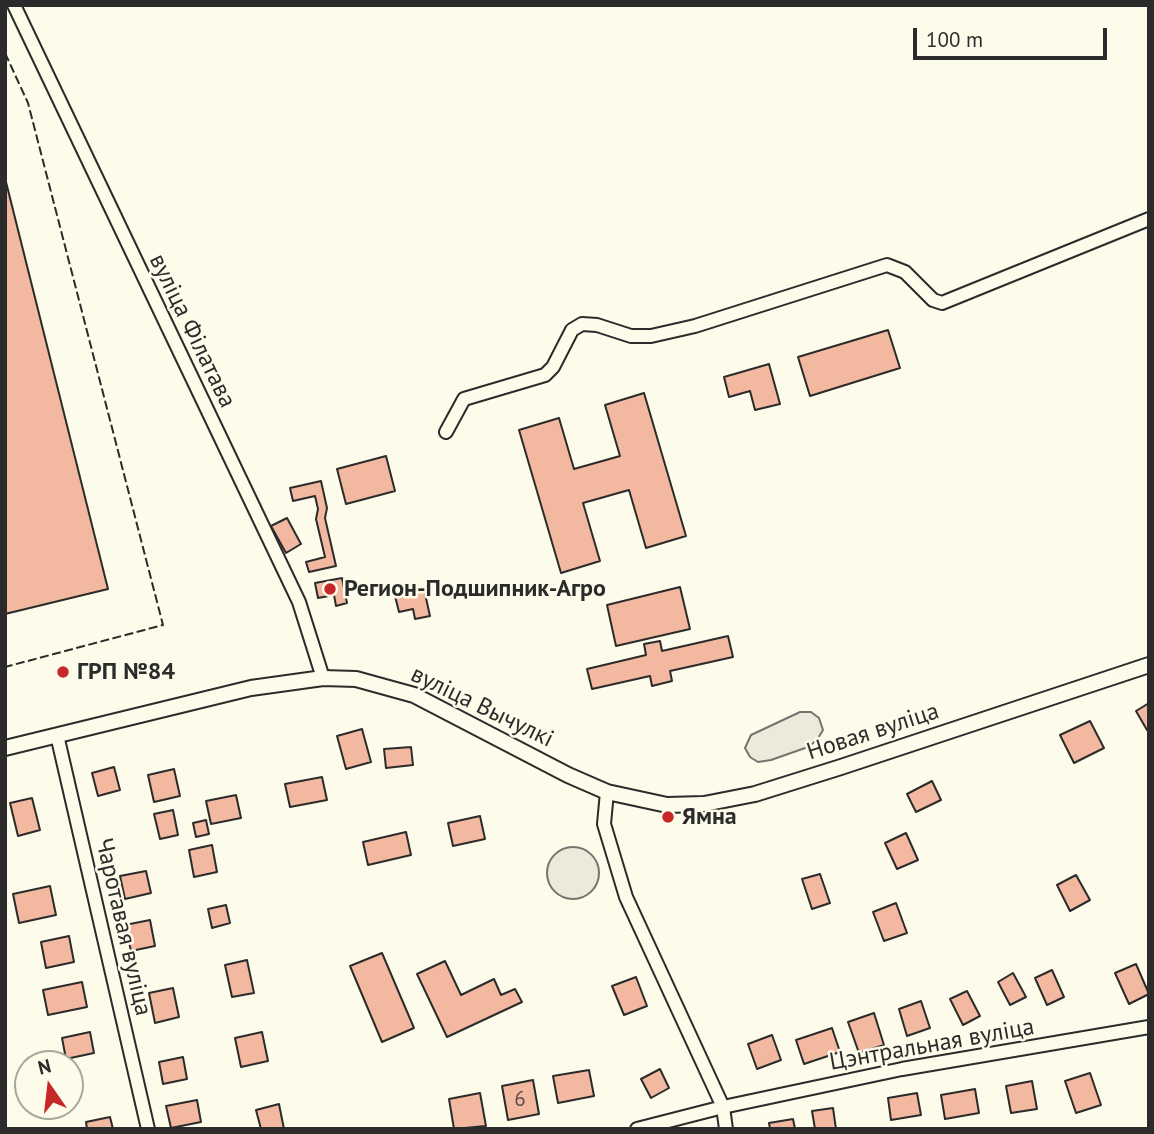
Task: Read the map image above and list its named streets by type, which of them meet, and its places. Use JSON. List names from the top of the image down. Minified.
{"streets":{"street":["вуліца Філатава","вуліца Вычулкі","Новая вуліца","Чаротавая вуліца","Цэнтральная вуліца"]},"crossings":[["вуліца Філатава","вуліца Вычулкі"],["вуліца Вычулкі","Новая вуліца"],["вуліца Вычулкі","Чаротавая вуліца"]],"places":["Регион-Подшипник-Агро","ГРП №84","Ямна"],"house_numbers":["6"],"scale_bar":"100 m","north":"top"}
